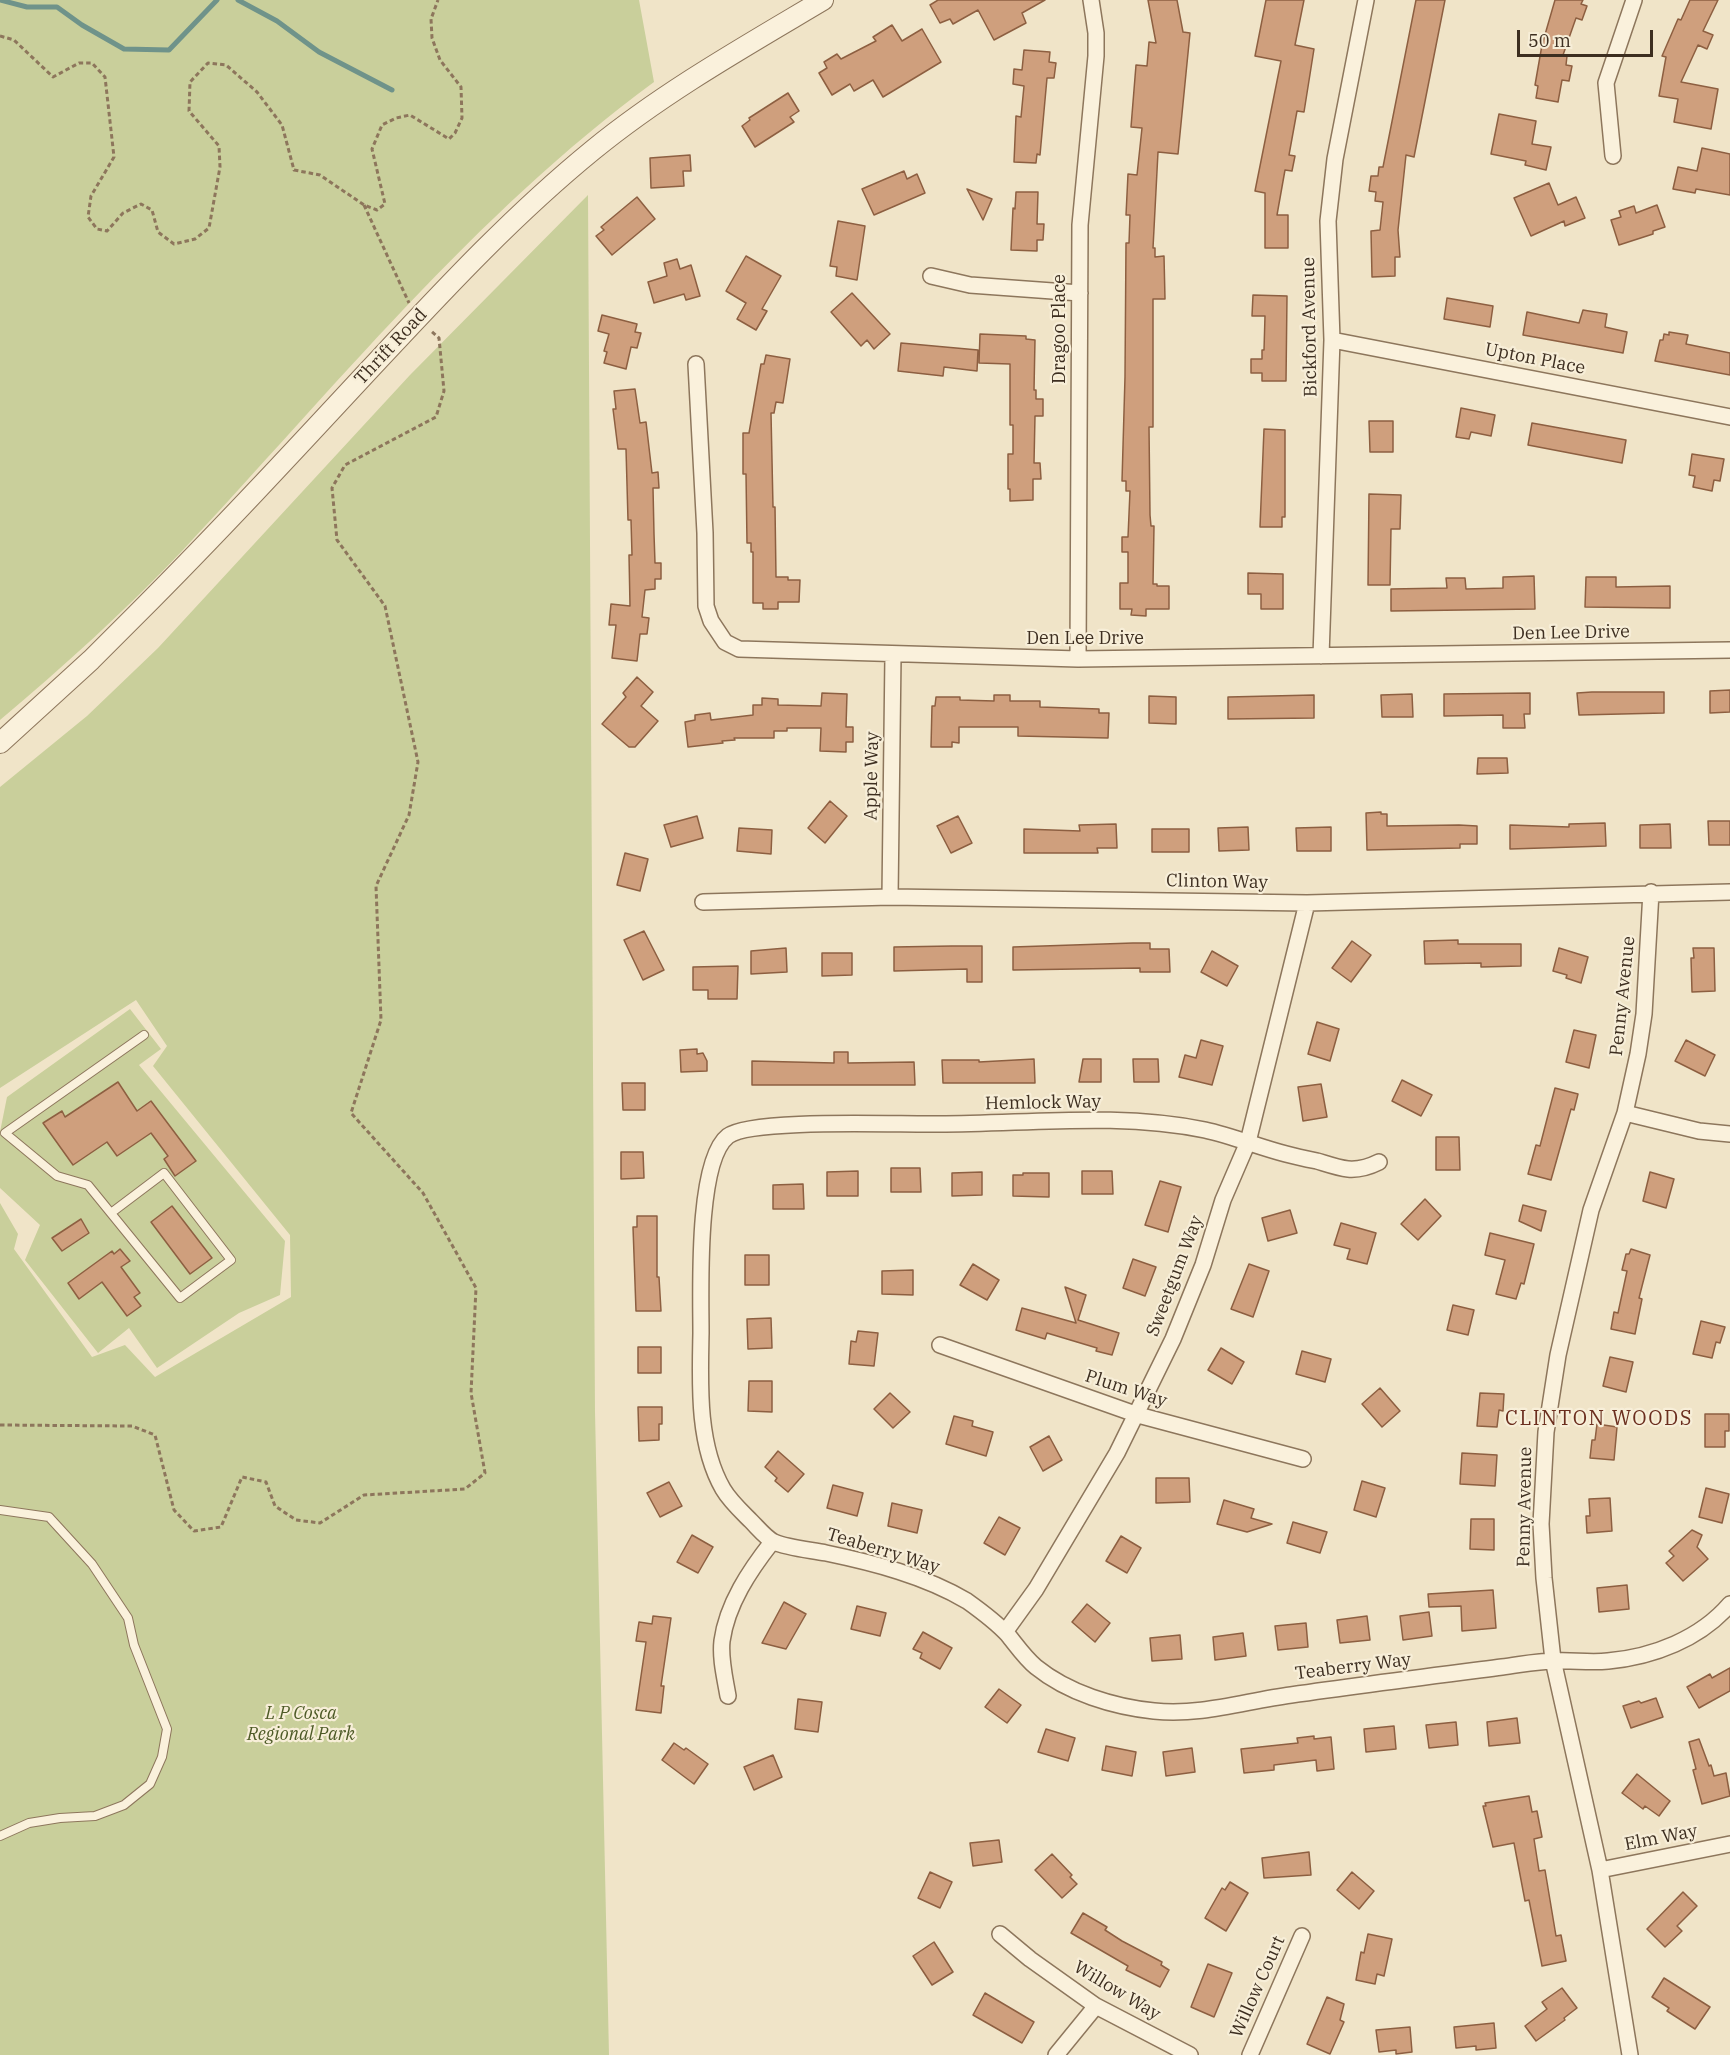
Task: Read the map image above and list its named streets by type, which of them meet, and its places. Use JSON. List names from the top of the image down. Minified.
{"streets":{"street":["Bickford Avenue","Dragoo Place","Thrift Road","Upton Place","Den Lee Drive","Apple Way","Clinton Way","Penny Avenue","Hemlock Way","Sweetgum Way","Plum Way","Teaberry Way","Elm Way","Willow Court","Willow Way"]},"crossings":[["Bickford Avenue","Upton Place"],["Bickford Avenue","Den Lee Drive"],["Dragoo Place","Den Lee Drive"],["Den Lee Drive","Apple Way"],["Apple Way","Clinton Way"],["Clinton Way","Penny Avenue"],["Clinton Way","Sweetgum Way"],["Penny Avenue","Teaberry Way"],["Penny Avenue","Elm Way"],["Hemlock Way","Sweetgum Way"],["Hemlock Way","Teaberry Way"],["Sweetgum Way","Plum Way"],["Sweetgum Way","Teaberry Way"]],"districts":["CLINTON WOODS"],"parks":["L P Cosca Regional Park"],"scale_bar":"50 m"}
